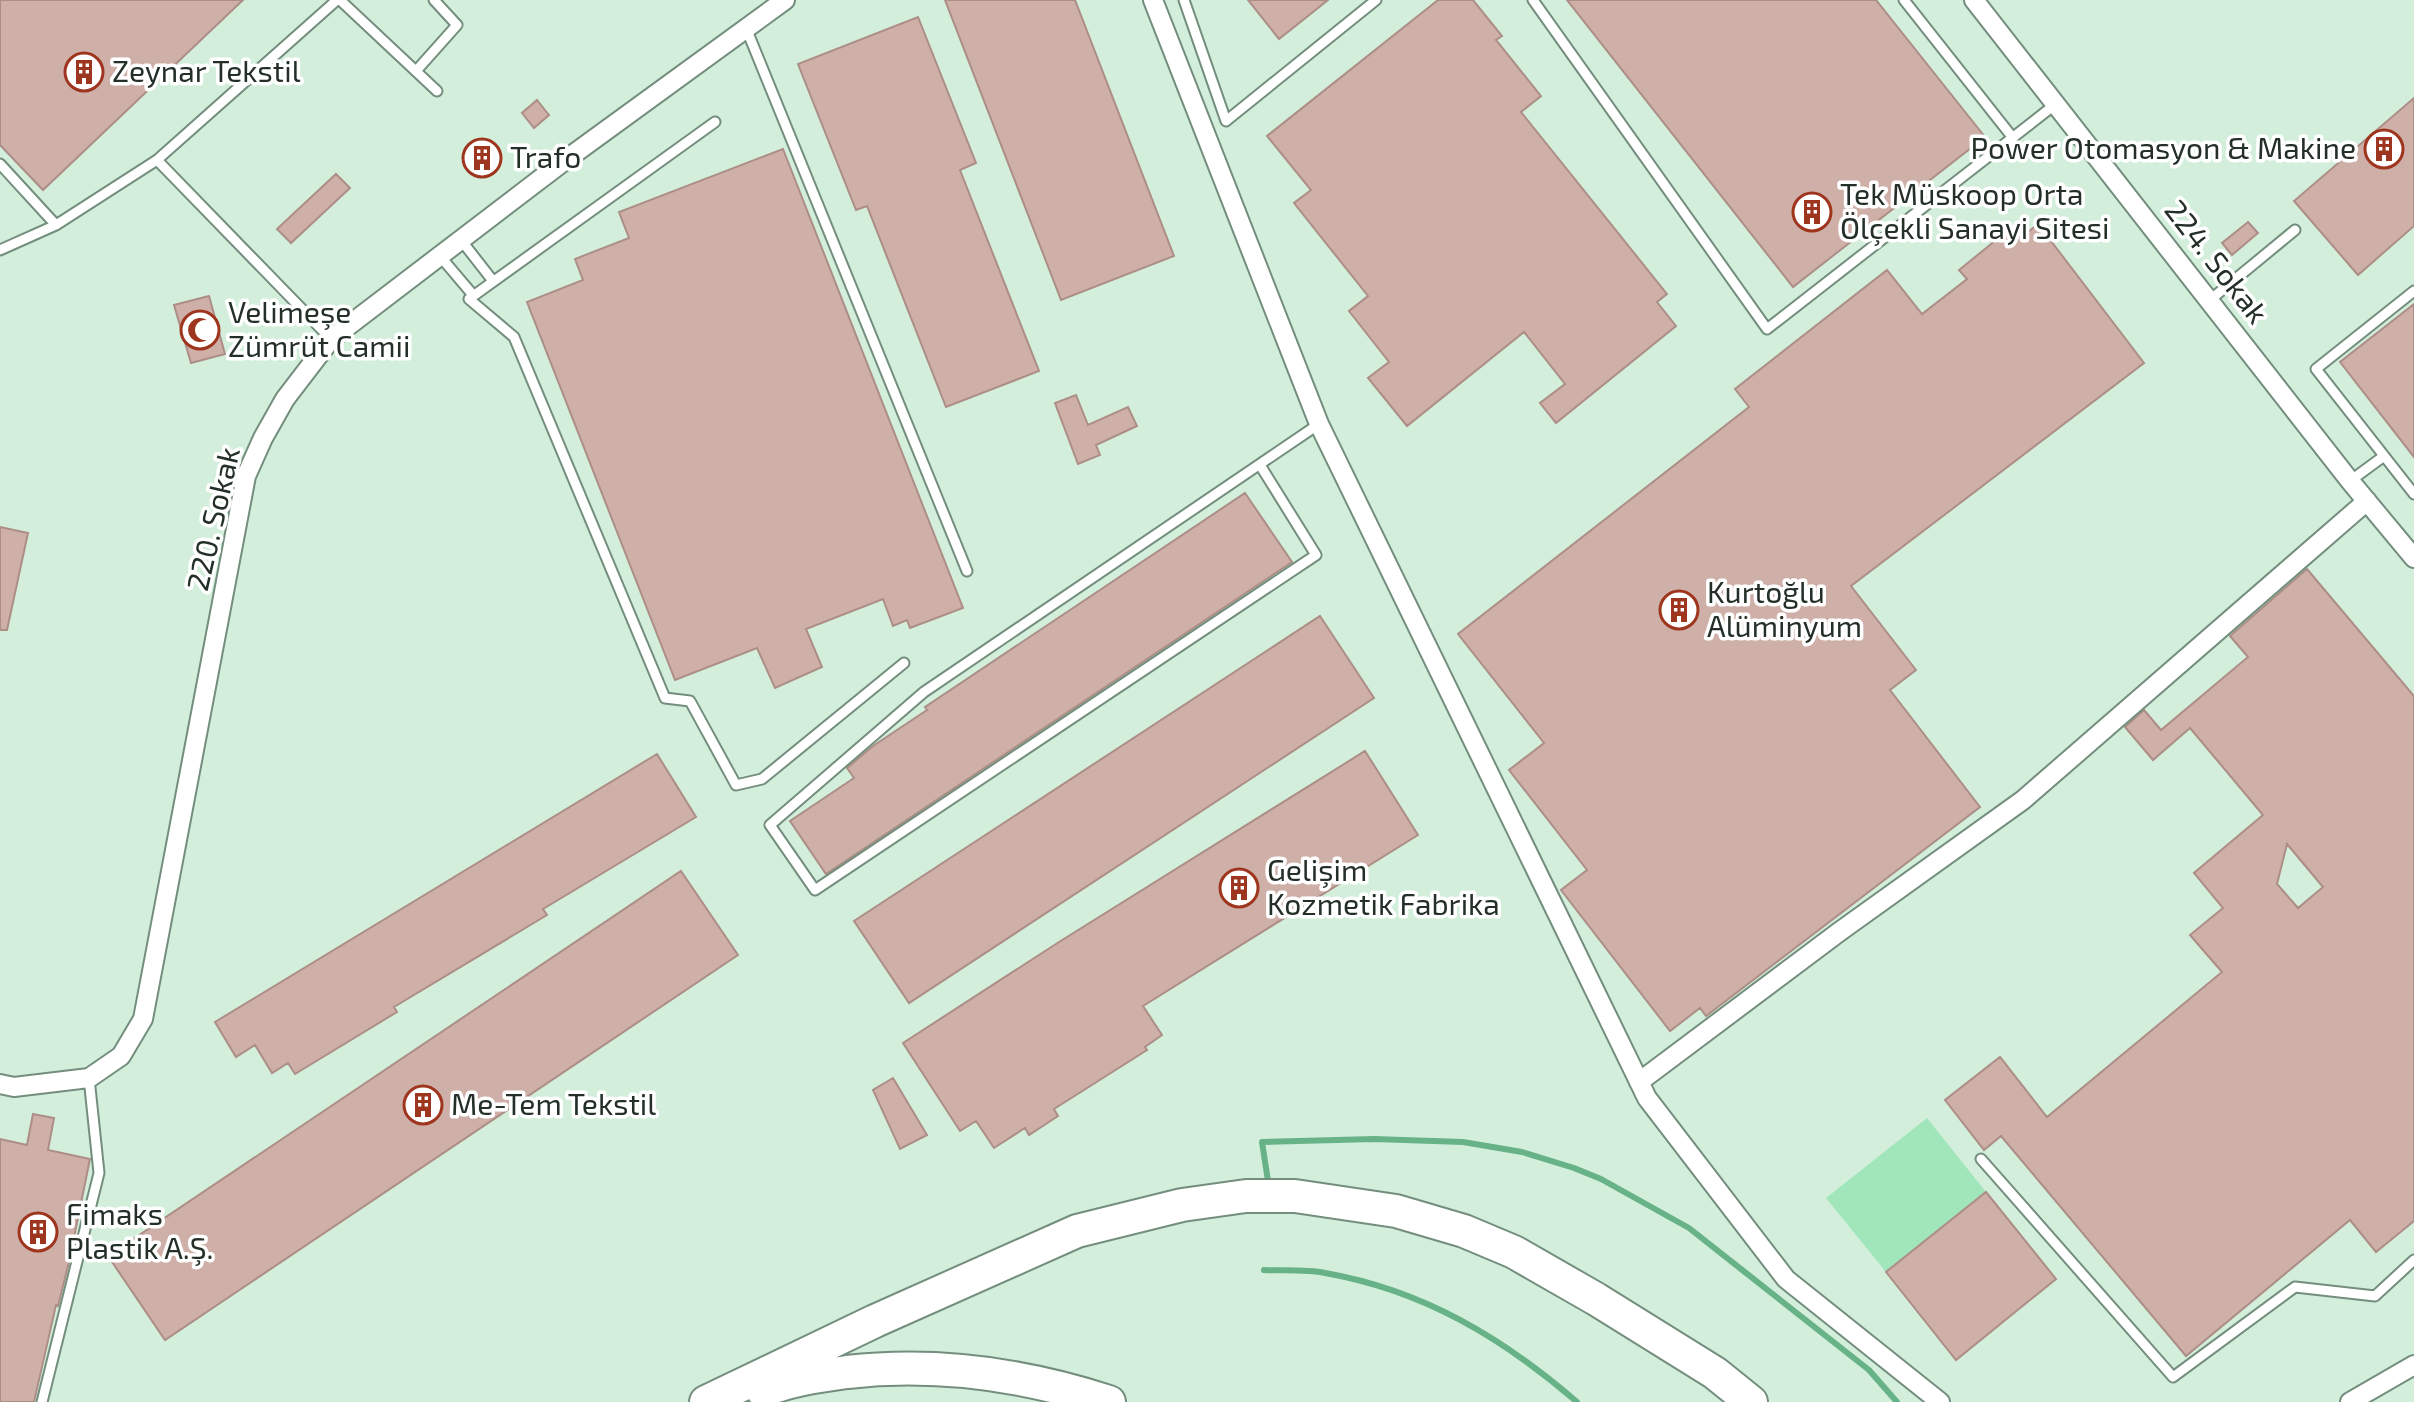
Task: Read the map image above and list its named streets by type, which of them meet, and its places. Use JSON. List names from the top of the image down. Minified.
{"streets":{"street":["224. Sokak","220. Sokak"]},"places":{"building":["Zeynar Tekstil","Power Otomasyon & Makine","Trafo","Tek Müskoop Orta Ölçekli Sanayi Sitesi","Kurtoğlu Alüminyum","Gelişim Kozmetik Fabrika","Me-Tem Tekstil","Fimaks Plastik A.Ş."],"mosque":["Velimeşe Zümrüt Camii"]}}
